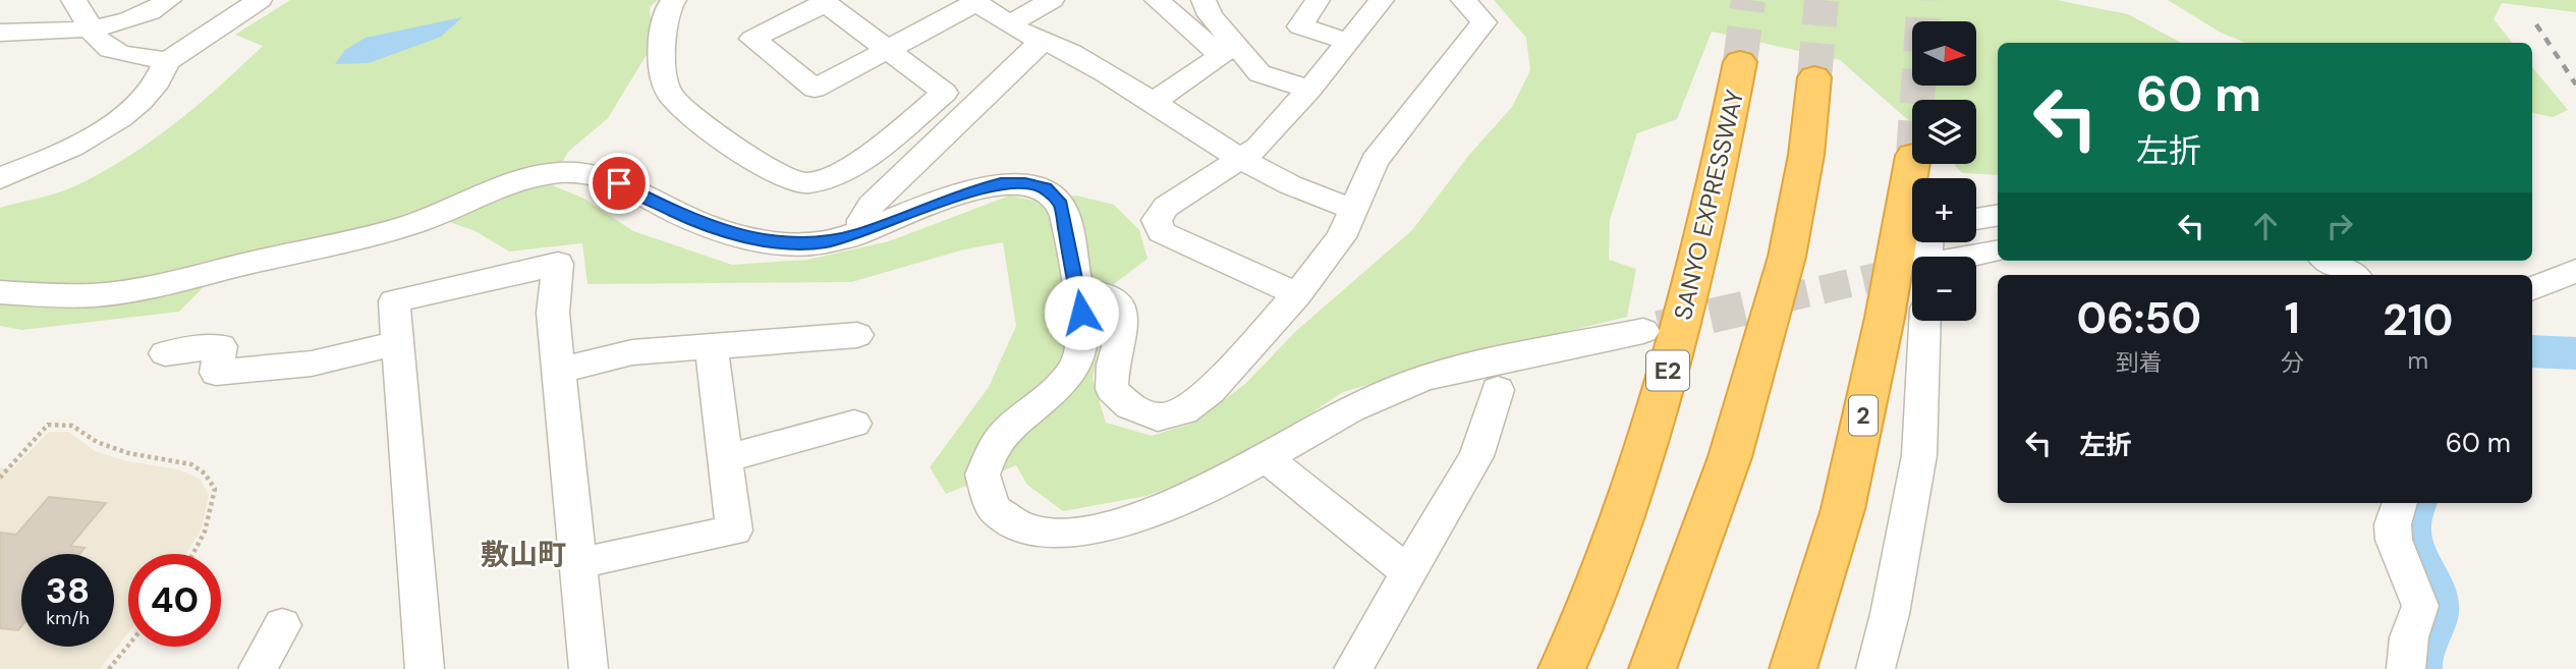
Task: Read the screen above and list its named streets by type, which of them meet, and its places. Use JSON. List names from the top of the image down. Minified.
{"streets":{"highway":["SANYO EXPRESSWAY","E2","2"]},"districts":["敷山町"],"north":"right","page":{"map_buttons":["+","−"],"turn":["60 m","左折"],"eta":["06:50","到着","1","分","210","m"],"list":[{"name":"左折","value":"60 m"}],"speed":"38 km/h","limit":"40"}}
